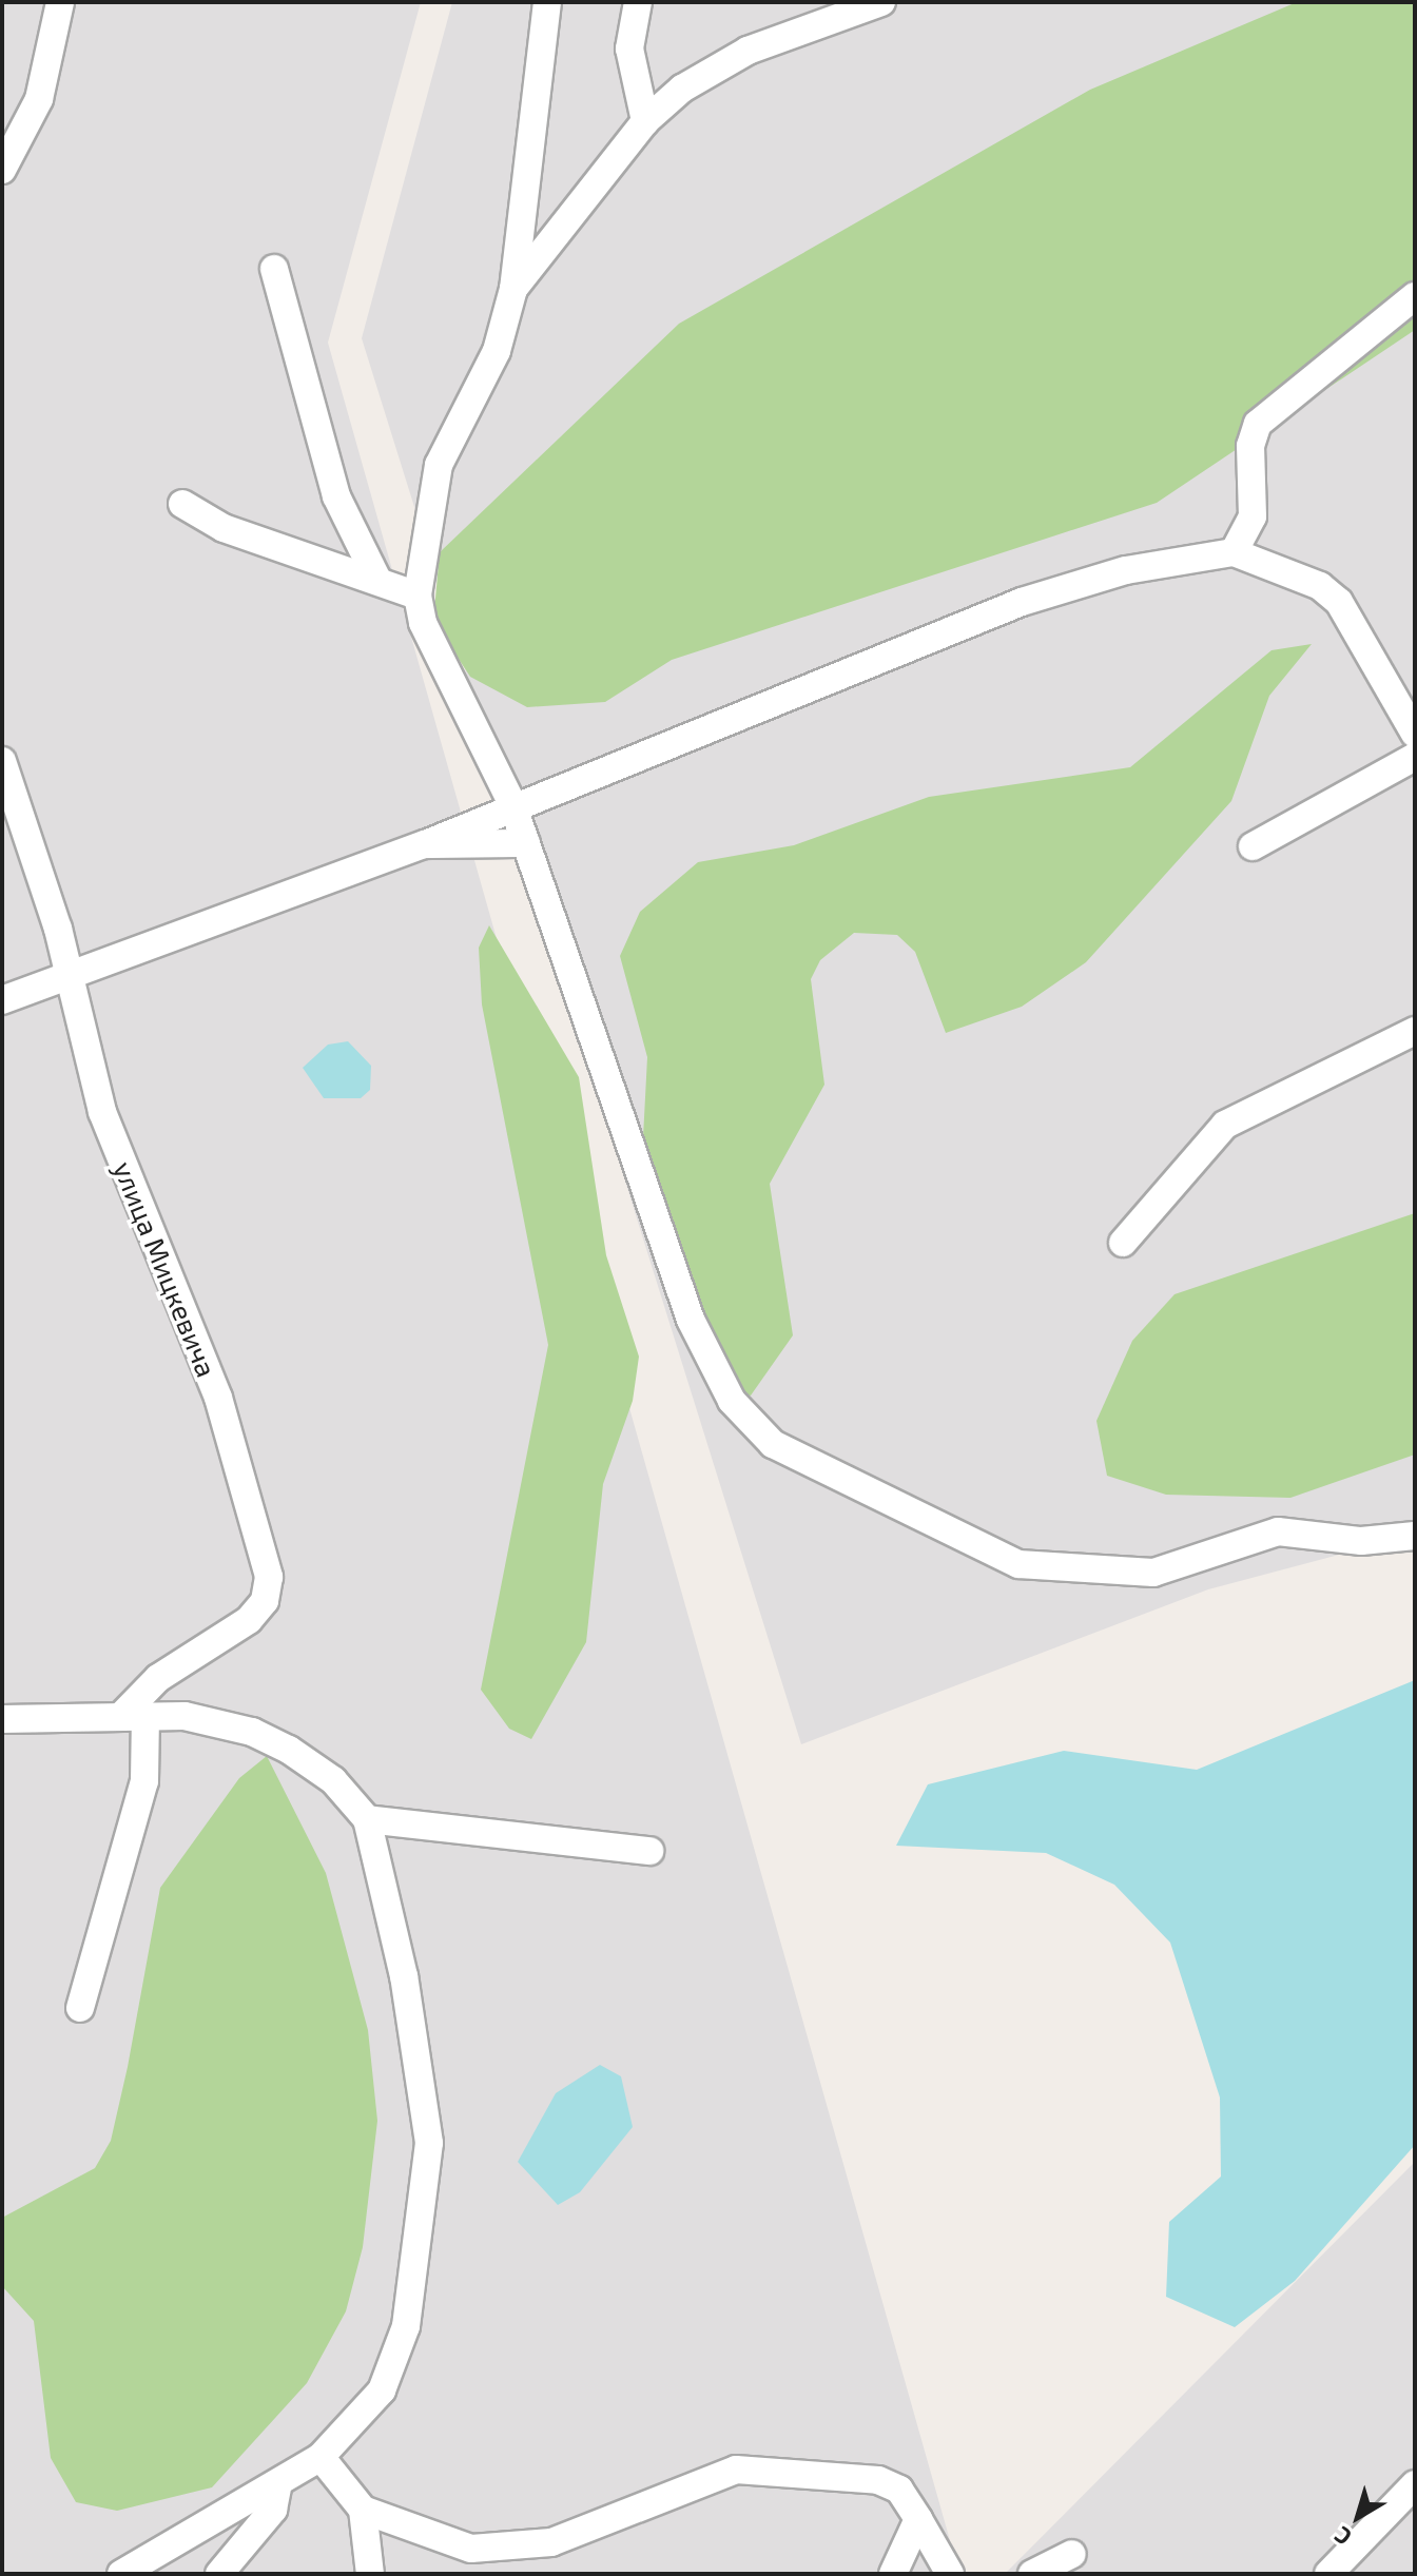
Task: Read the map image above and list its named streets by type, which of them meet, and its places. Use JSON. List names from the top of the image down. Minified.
{"streets":{"street":["улица Мицкевича"]},"north":"bottom left"}
